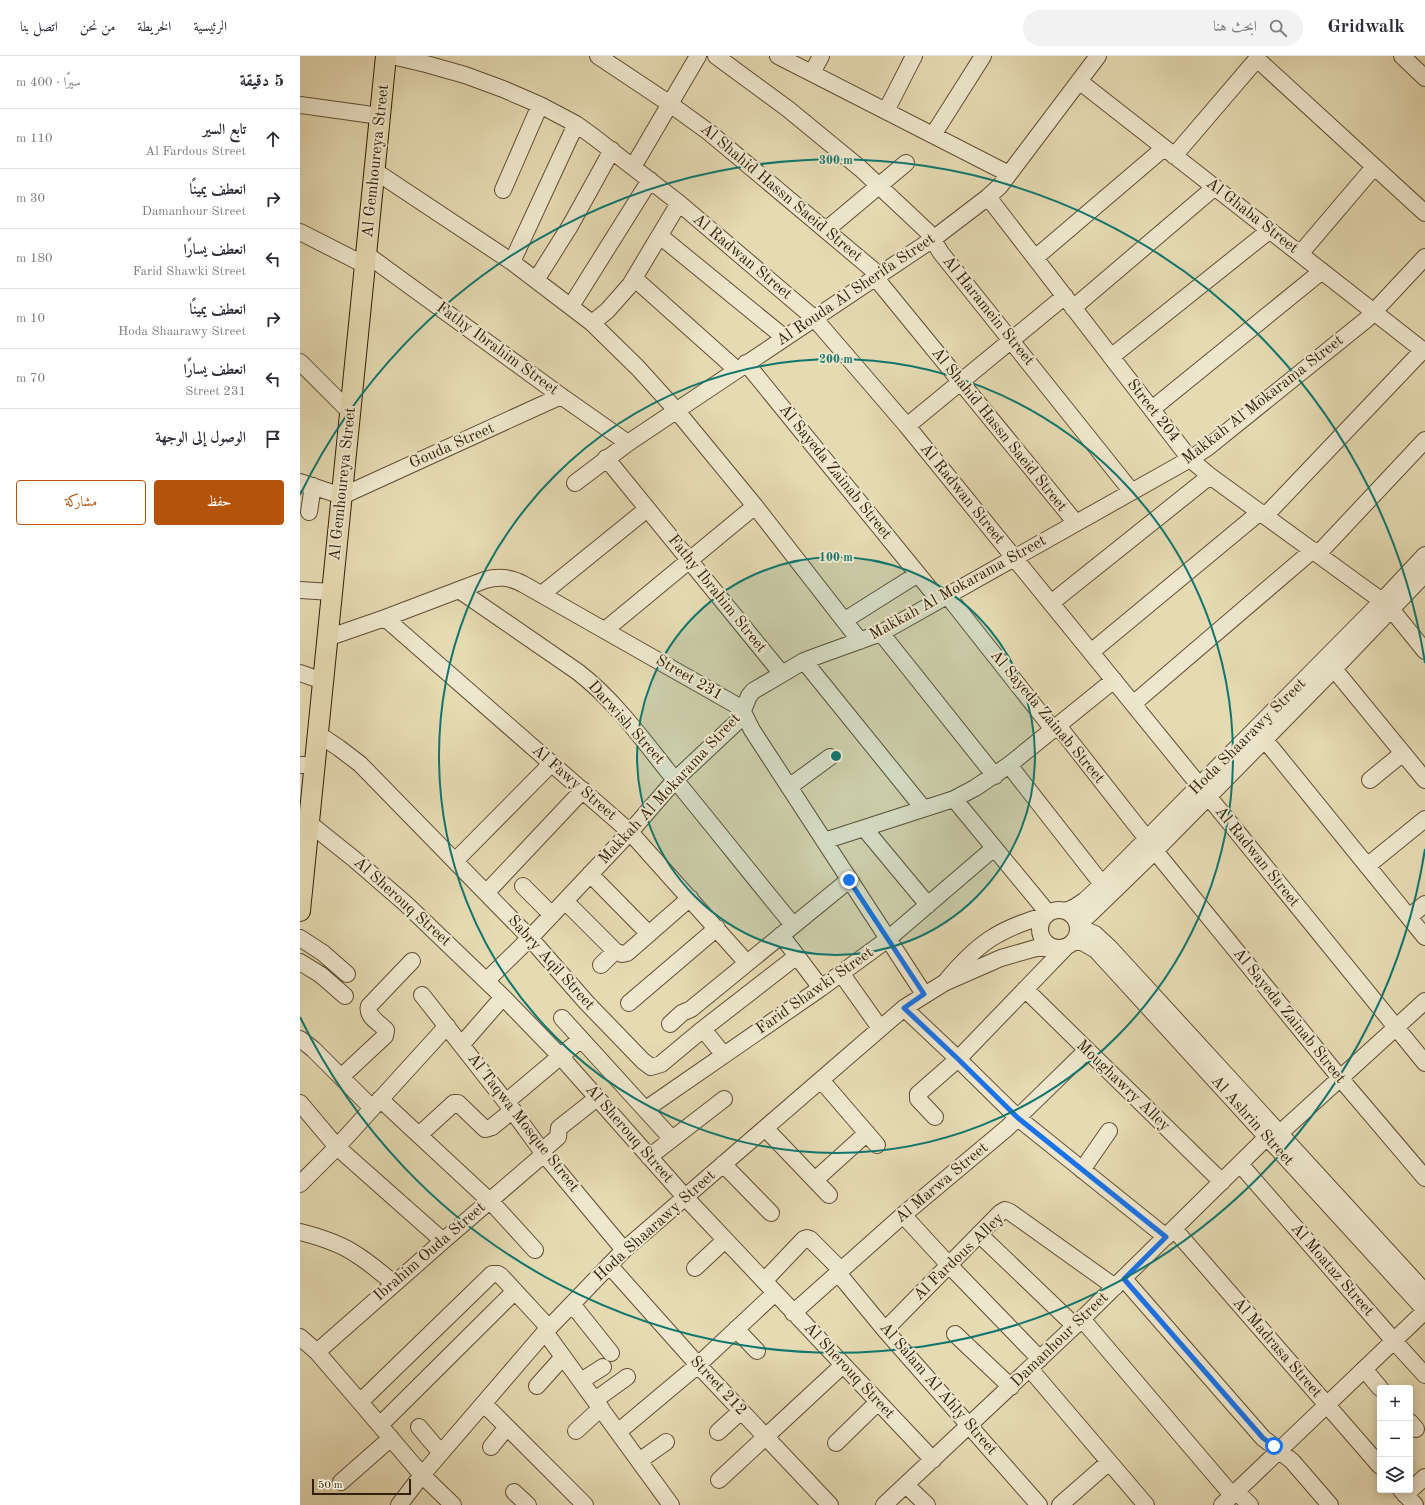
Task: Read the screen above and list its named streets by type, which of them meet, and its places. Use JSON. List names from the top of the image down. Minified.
{"streets":{"main road":["Al Gemhoureya Street"],"street":["Al Shahid Hassn Saeid Street","Al Ghaba Street","Al Radwan Street","Al Rouda Al Sherifa Street","Al Haramein Street","Fathy Ibrahim Street","Makkah Al Mokarama Street","Street 204","Gouda Street","Al Sayeda Zainab Street","Street 231","Darwish Street","Hoda Shaarawy Street","Al Fawy Street","Al Sherouq Street","Sabry Aqil Street","Farid Shawki Street","Moughawry Alley","Al Ashrin Street","Al Taqwa Mosque Street","Al Marwa Street","Ibrahim Ouda Street","Al Fardous Alley","Al Moataz Street","Damanhour Street","Al Madrasa Street","Street 212","Al Salam Al Ahly Street"]},"crossings":[["Al Gemhoureya Street","Fathy Ibrahim Street"],["Al Gemhoureya Street","Gouda Street"],["Al Gemhoureya Street","Street 231"],["Al Gemhoureya Street","Al Sherouq Street"],["Al Gemhoureya Street","Sabry Aqil Street"],["Al Shahid Hassn Saeid Street","Al Rouda Al Sherifa Street"],["Al Shahid Hassn Saeid Street","Makkah Al Mokarama Street"],["Al Ghaba Street","Al Rouda Al Sherifa Street"],["Al Ghaba Street","Makkah Al Mokarama Street"],["Al Radwan Street","Al Rouda Al Sherifa Street"],["Al Radwan Street","Makkah Al Mokarama Street"],["Al Radwan Street","Hoda Shaarawy Street"],["Al Radwan Street","Damanhour Street"],["Al Rouda Al Sherifa Street","Al Haramein Street"],["Al Rouda Al Sherifa Street","Fathy Ibrahim Street"],["Al Rouda Al Sherifa Street","Street 204"],["Al Rouda Al Sherifa Street","Al Sayeda Zainab Street"],["Al Haramein Street","Makkah Al Mokarama Street"],["Fathy Ibrahim Street","Makkah Al Mokarama Street"],["Fathy Ibrahim Street","Gouda Street"],["Makkah Al Mokarama Street","Street 204"],["Makkah Al Mokarama Street","Al Sayeda Zainab Street"],["Makkah Al Mokarama Street","Street 231"],["Makkah Al Mokarama Street","Darwish Street"],["Makkah Al Mokarama Street","Al Fawy Street"],["Makkah Al Mokarama Street","Al Sherouq Street"],["Makkah Al Mokarama Street","Sabry Aqil Street"],["Street 204","Hoda Shaarawy Street"],["Al Sayeda Zainab Street","Hoda Shaarawy Street"],["Al Sayeda Zainab Street","Damanhour Street"],["Street 231","Darwish Street"],["Street 231","Hoda Shaarawy Street"],["Street 231","Al Fawy Street"],["Street 231","Farid Shawki Street"],["Hoda Shaarawy Street","Al Sherouq Street"],["Hoda Shaarawy Street","Al Ashrin Street"],["Hoda Shaarawy Street","Al Taqwa Mosque Street"],["Hoda Shaarawy Street","Street 212"],["Al Sherouq Street","Al Marwa Street"],["Al Sherouq Street","Ibrahim Ouda Street"],["Al Sherouq Street","Damanhour Street"],["Al Sherouq Street","Al Salam Al Ahly Street"],["Moughawry Alley","Al Marwa Street"],["Moughawry Alley","Damanhour Street"],["Al Ashrin Street","Damanhour Street"],["Al Taqwa Mosque Street","Ibrahim Ouda Street"],["Al Marwa Street","Al Salam Al Ahly Street"],["Al Fardous Alley","Damanhour Street"],["Al Fardous Alley","Al Salam Al Ahly Street"],["Al Moataz Street","Damanhour Street"],["Damanhour Street","Al Madrasa Street"],["Damanhour Street","Al Salam Al Ahly Street"]],"scale_bar":"50 m","page":{"header":"Gridwalk","search":"ابحث هنا","nav":["الرئيسية","الخريطة","من نحن","اتصل بنا"],"heading":["5 دقيقة","سيرًا · 400 m"],"list":[["تابع السير","Al Fardous Street","110 m"],["انعطف يمينًا","Damanhour Street","30 m"],["انعطف يسارًا","Farid Shawki Street","180 m"],["انعطف يمينًا","Hoda Shaarawy Street","10 m"],["انعطف يسارًا","Street 231","70 m"],"الوصول إلى الوجهة"],"buttons":["حفظ","مشاركة"],"map_buttons":["+","−"],"scale":"50 m"},"rings":["300 m","200 m","100 m"]}
